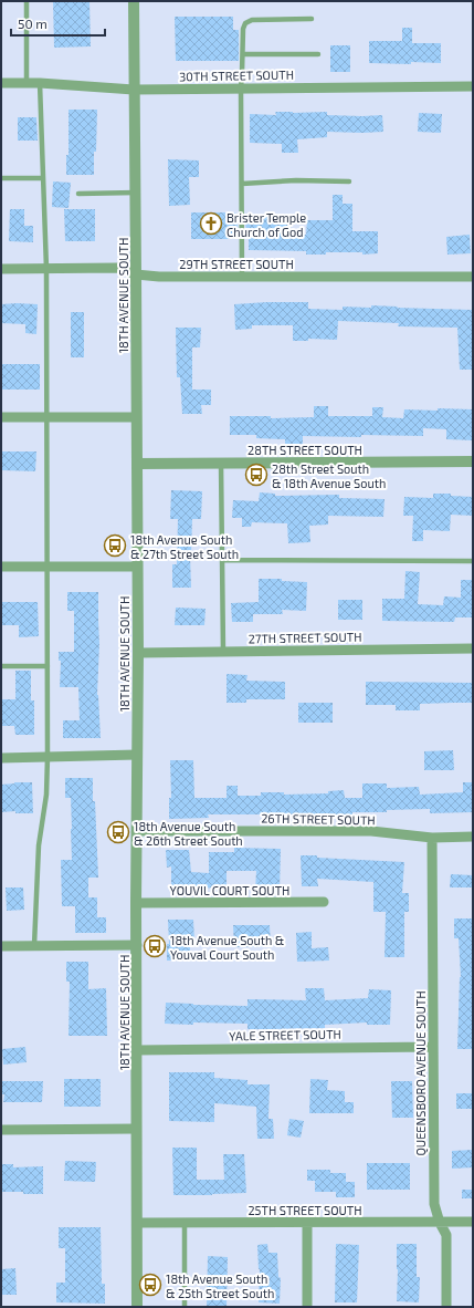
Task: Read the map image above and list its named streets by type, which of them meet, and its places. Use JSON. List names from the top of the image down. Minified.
{"streets":{"street":["30TH STREET SOUTH","29TH STREET SOUTH","18TH AVENUE SOUTH","28TH STREET SOUTH","27TH STREET SOUTH","26TH STREET SOUTH","YOUVIL COURT SOUTH","YALE STREET SOUTH","QUEENSBORO AVENUE SOUTH","25TH STREET SOUTH"]},"crossings":[["30TH STREET SOUTH","18TH AVENUE SOUTH"],["29TH STREET SOUTH","18TH AVENUE SOUTH"],["18TH AVENUE SOUTH","28TH STREET SOUTH"],["18TH AVENUE SOUTH","27TH STREET SOUTH"],["18TH AVENUE SOUTH","26TH STREET SOUTH"],["18TH AVENUE SOUTH","YOUVIL COURT SOUTH"],["18TH AVENUE SOUTH","YALE STREET SOUTH"],["18TH AVENUE SOUTH","25TH STREET SOUTH"],["26TH STREET SOUTH","QUEENSBORO AVENUE SOUTH"],["YALE STREET SOUTH","QUEENSBORO AVENUE SOUTH"],["QUEENSBORO AVENUE SOUTH","25TH STREET SOUTH"]],"places":{"church":["Brister Temple Church of God"],"bus stop":["28th Street South & 18th Avenue South","18th Avenue South & 27th Street South","18th Avenue South & 26th Street South","18th Avenue South & Youval Court South","18th Avenue South & 25th Street South"]},"scale_bar":"50 m"}
